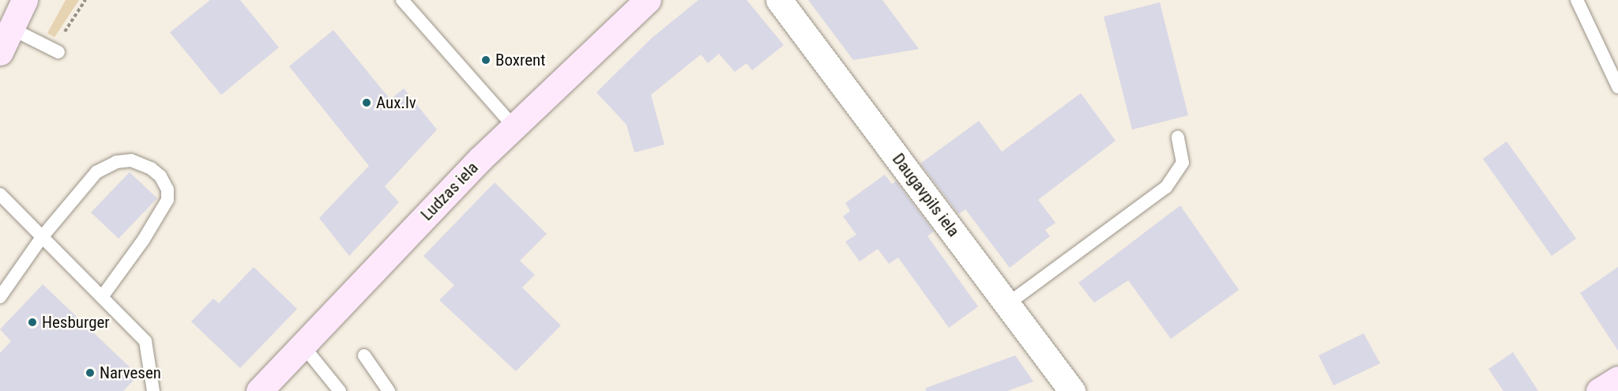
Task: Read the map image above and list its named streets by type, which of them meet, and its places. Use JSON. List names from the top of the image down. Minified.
{"streets":{"street":["Ludzas iela","Daugavpils iela"]},"places":["Boxrent","Aux.lv","Hesburger","Narvesen"]}
